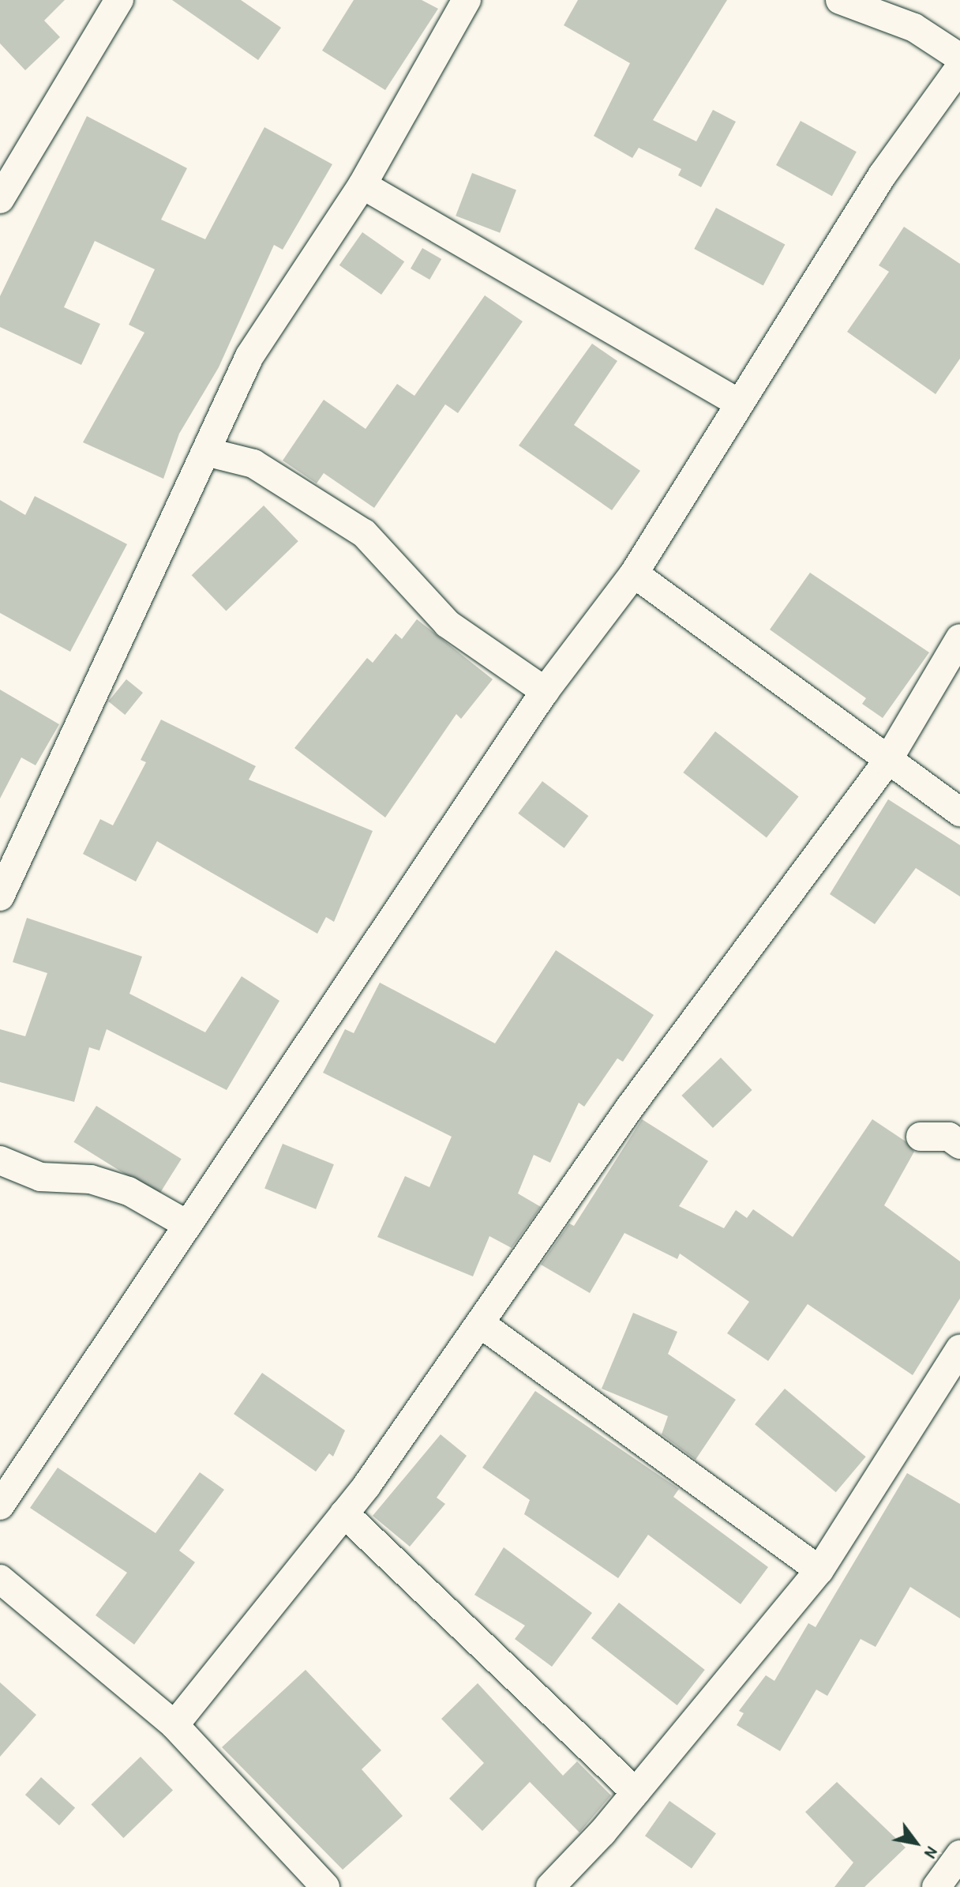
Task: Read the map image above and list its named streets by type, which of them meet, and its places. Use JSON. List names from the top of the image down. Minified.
{"north":"bottom right"}
